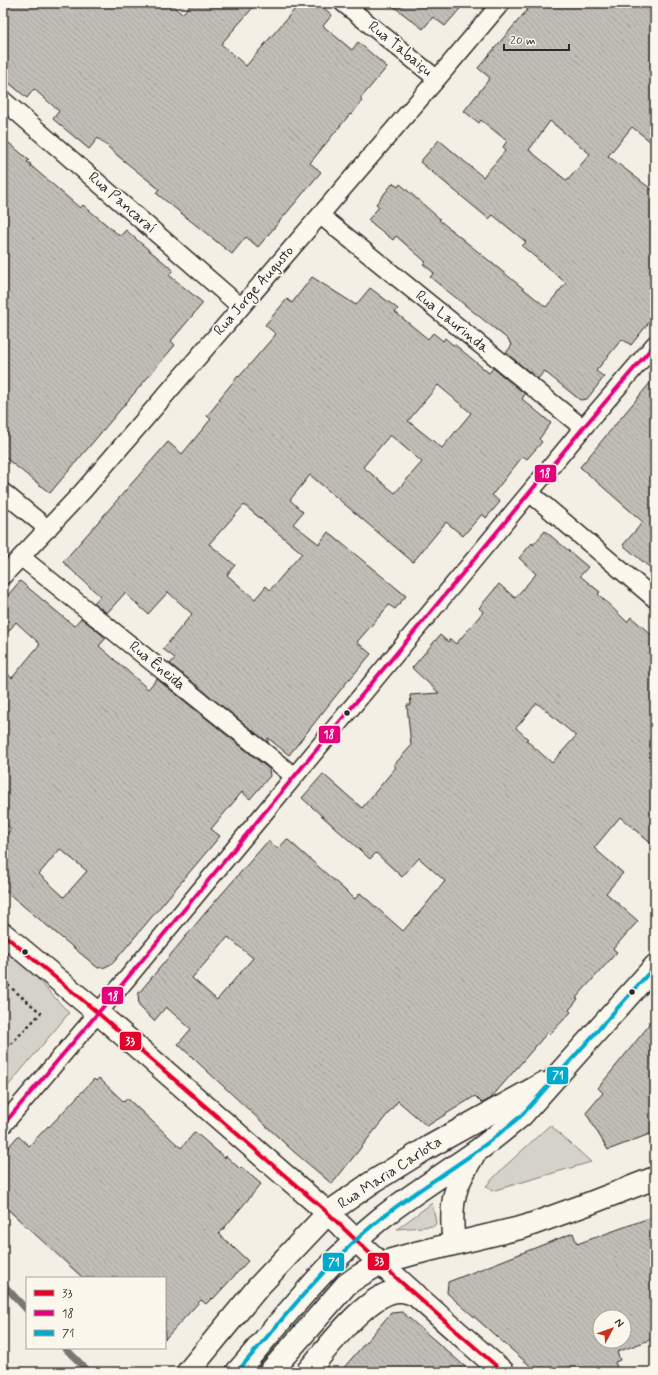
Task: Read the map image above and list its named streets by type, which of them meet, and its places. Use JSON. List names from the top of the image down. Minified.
{"streets":{"street":["Rua Tabaiçu","Rua Pancaraí","Rua Jorge Augusto","Rua Laurinda","Rua Êneida","Rua Maria Carlota"]},"crossings":[["Rua Tabaiçu","Rua Jorge Augusto"],["Rua Pancaraí","Rua Jorge Augusto"],["Rua Jorge Augusto","Rua Laurinda"],["Rua Jorge Augusto","Rua Êneida"]],"lines":["transit line 18","transit line 33","transit line 71"],"legend":["33","18","71"],"scale_bar":"20 m","north":"top right"}
